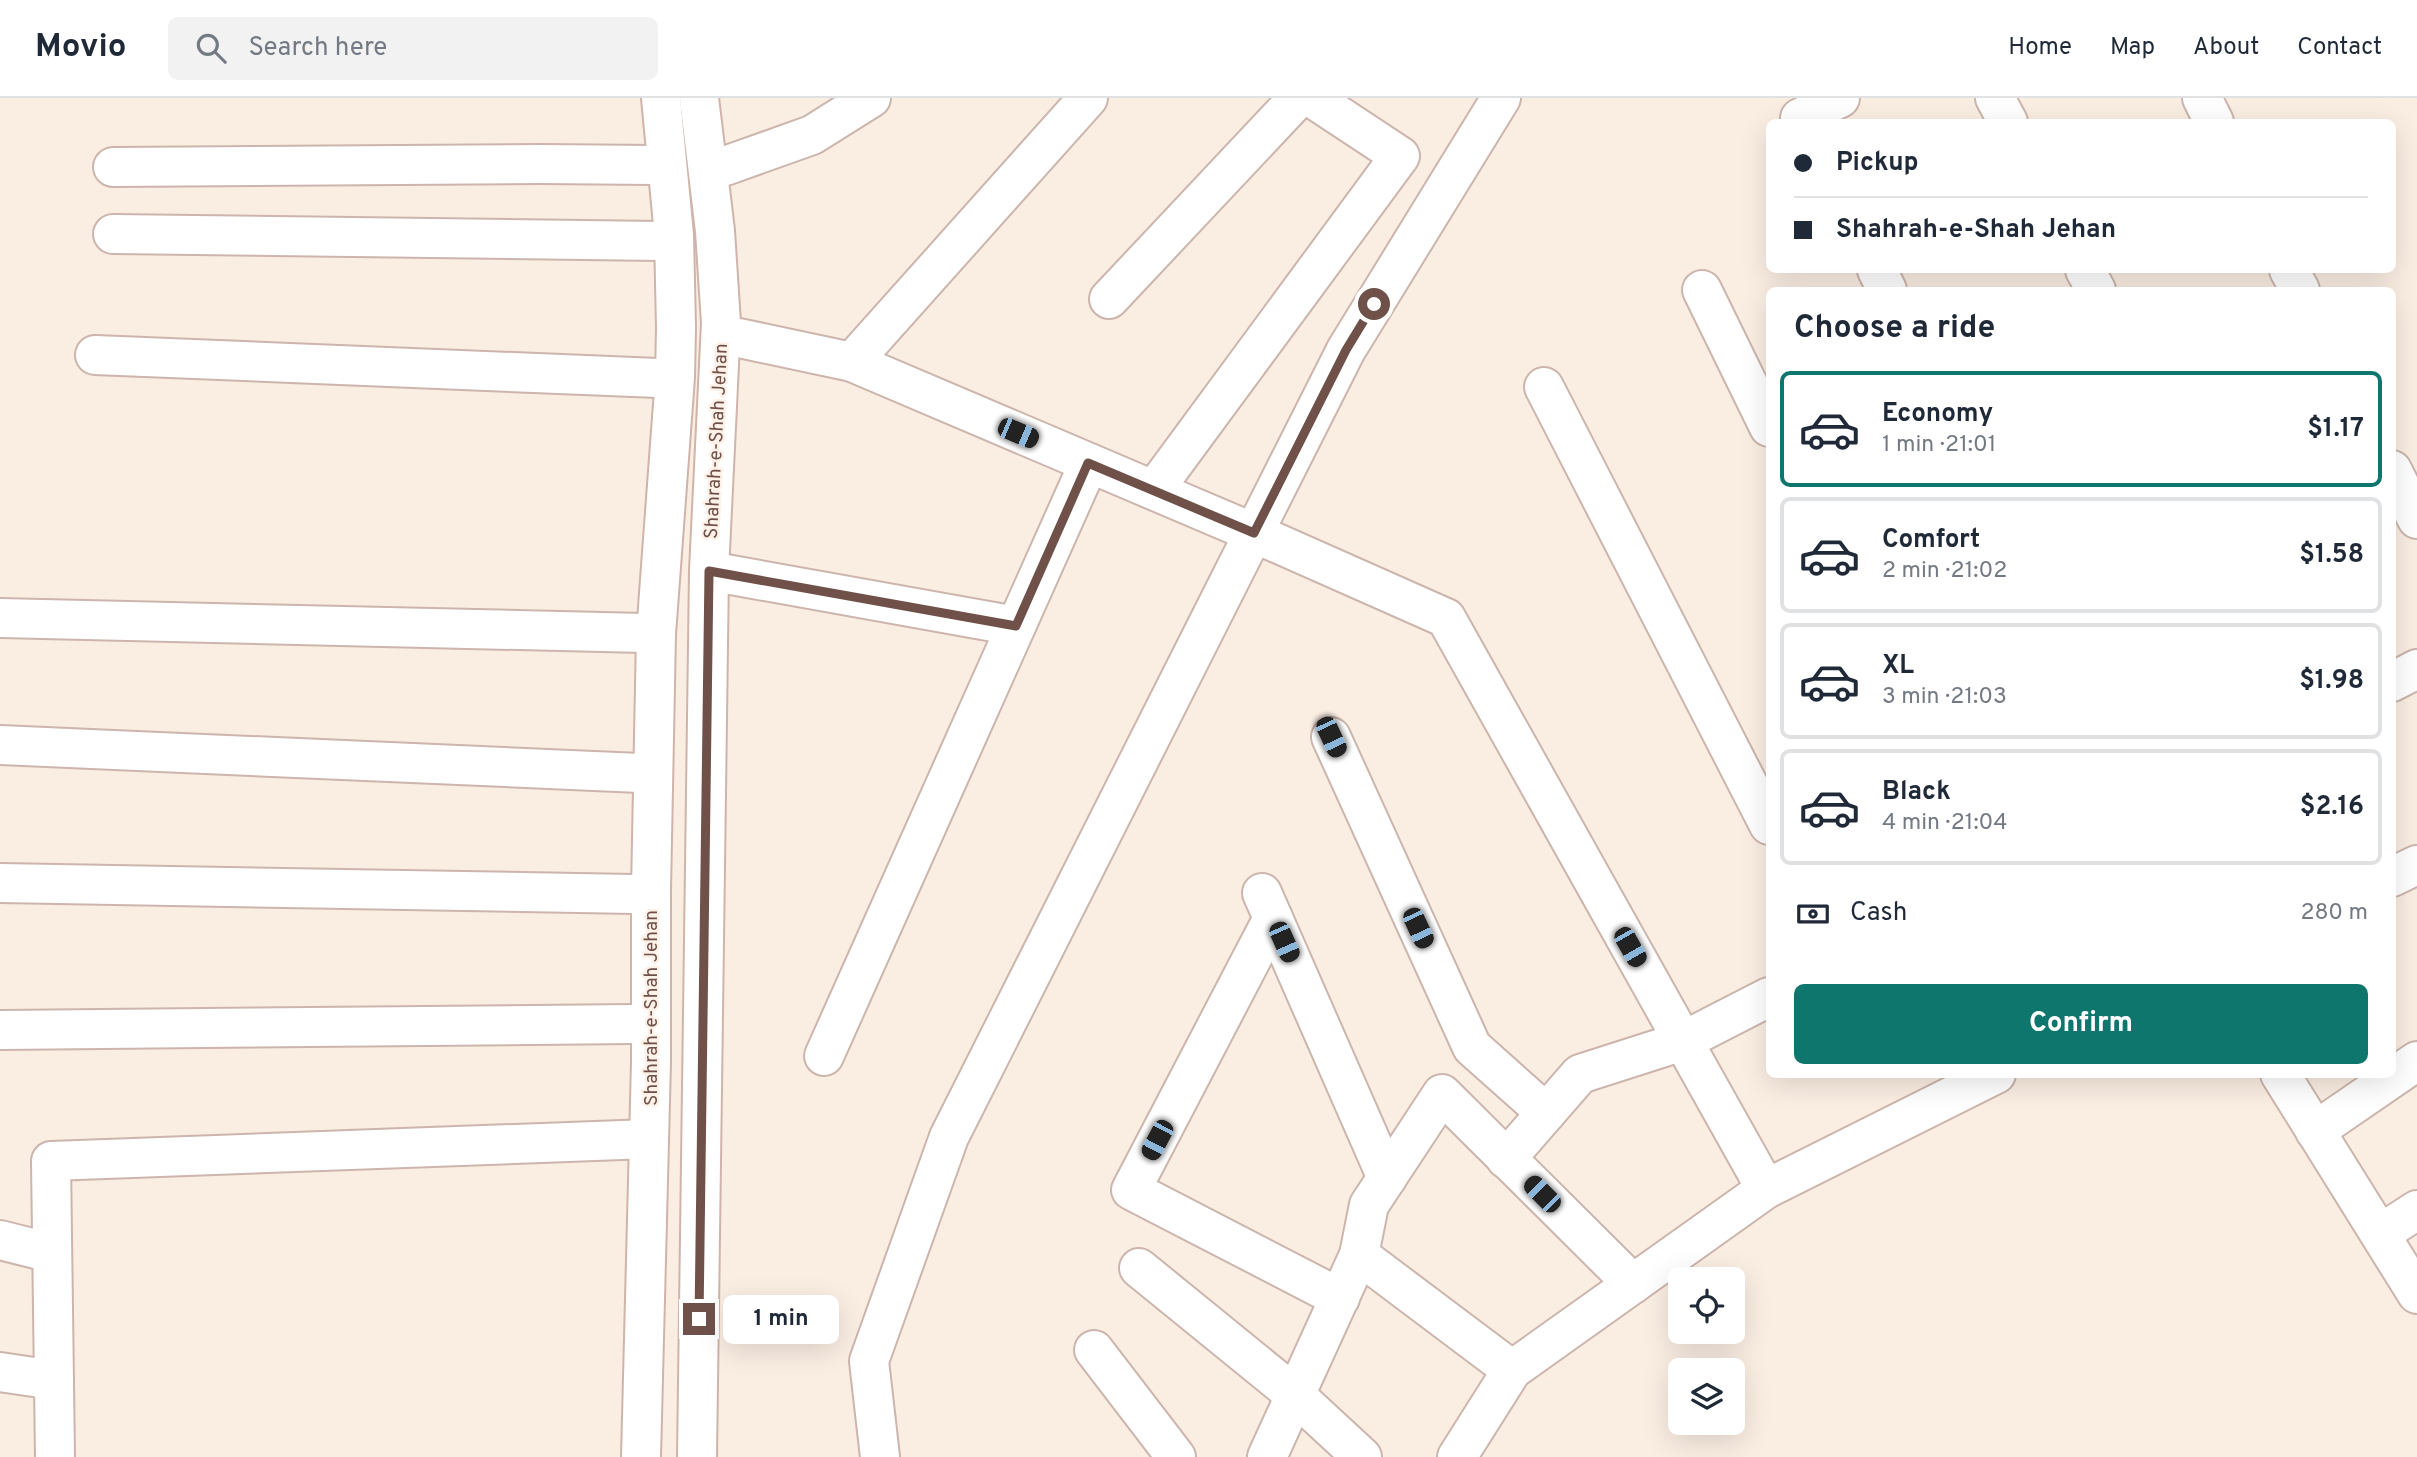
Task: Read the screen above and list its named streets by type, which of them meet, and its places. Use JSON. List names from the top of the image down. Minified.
{"streets":{"street":["Shahrah-e-Shah Jehan"]},"page":{"header":"Movio","search":"Search here","nav":["Home","Map","About","Contact"],"banner":["Pickup","Shahrah-e-Shah Jehan"],"heading":"Choose a ride","list":[{"name":"Economy","note":"1 min · 21:01","value":"$1.17"},{"name":"Comfort","note":"2 min · 21:02","value":"$1.58"},{"name":"XL","note":"3 min · 21:03","value":"$1.98"},{"name":"Black","note":"4 min · 21:04","value":"$2.16"}],"pay":["Cash","280 m"],"buttons":"Confirm","bubble":"1 min"}}
